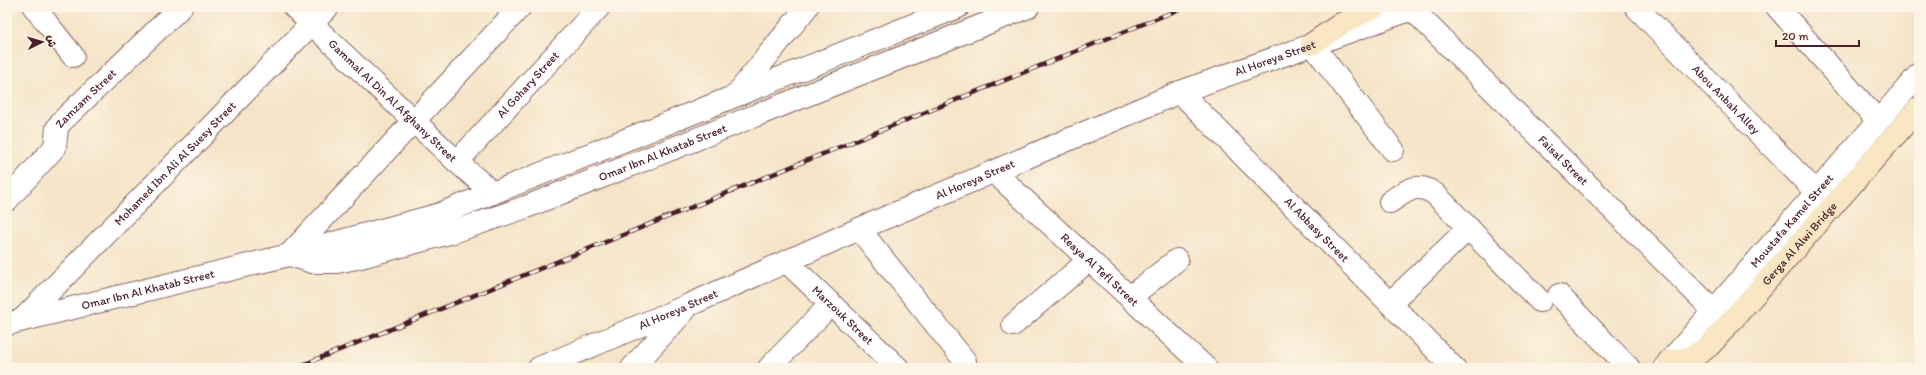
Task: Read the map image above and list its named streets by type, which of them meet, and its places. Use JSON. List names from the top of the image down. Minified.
{"streets":{"street":["Al Horeya Street","Al Gohary Street","Zamzam Street","Abou Anbah Alley","Gammal Al Din Al Afghany Street","Omar Ibn Al Khatab Street","Faisal Street","Mohamed Ibn Ali Al Suesy Street","Moustafa Kamel Street","Al Abbasy Street","Gerga Al Alwi Bridge","Reaya Al Tefl Street","Marzouk Street"]},"crossings":[["Al Horeya Street","Faisal Street"],["Al Horeya Street","Al Abbasy Street"],["Al Horeya Street","Reaya Al Tefl Street"],["Al Horeya Street","Marzouk Street"],["Al Gohary Street","Gammal Al Din Al Afghany Street"],["Abou Anbah Alley","Moustafa Kamel Street"],["Gammal Al Din Al Afghany Street","Omar Ibn Al Khatab Street"],["Gammal Al Din Al Afghany Street","Mohamed Ibn Ali Al Suesy Street"],["Omar Ibn Al Khatab Street","Mohamed Ibn Ali Al Suesy Street"],["Faisal Street","Moustafa Kamel Street"],["Moustafa Kamel Street","Gerga Al Alwi Bridge"]],"scale_bar":"20 m","north":"right"}
